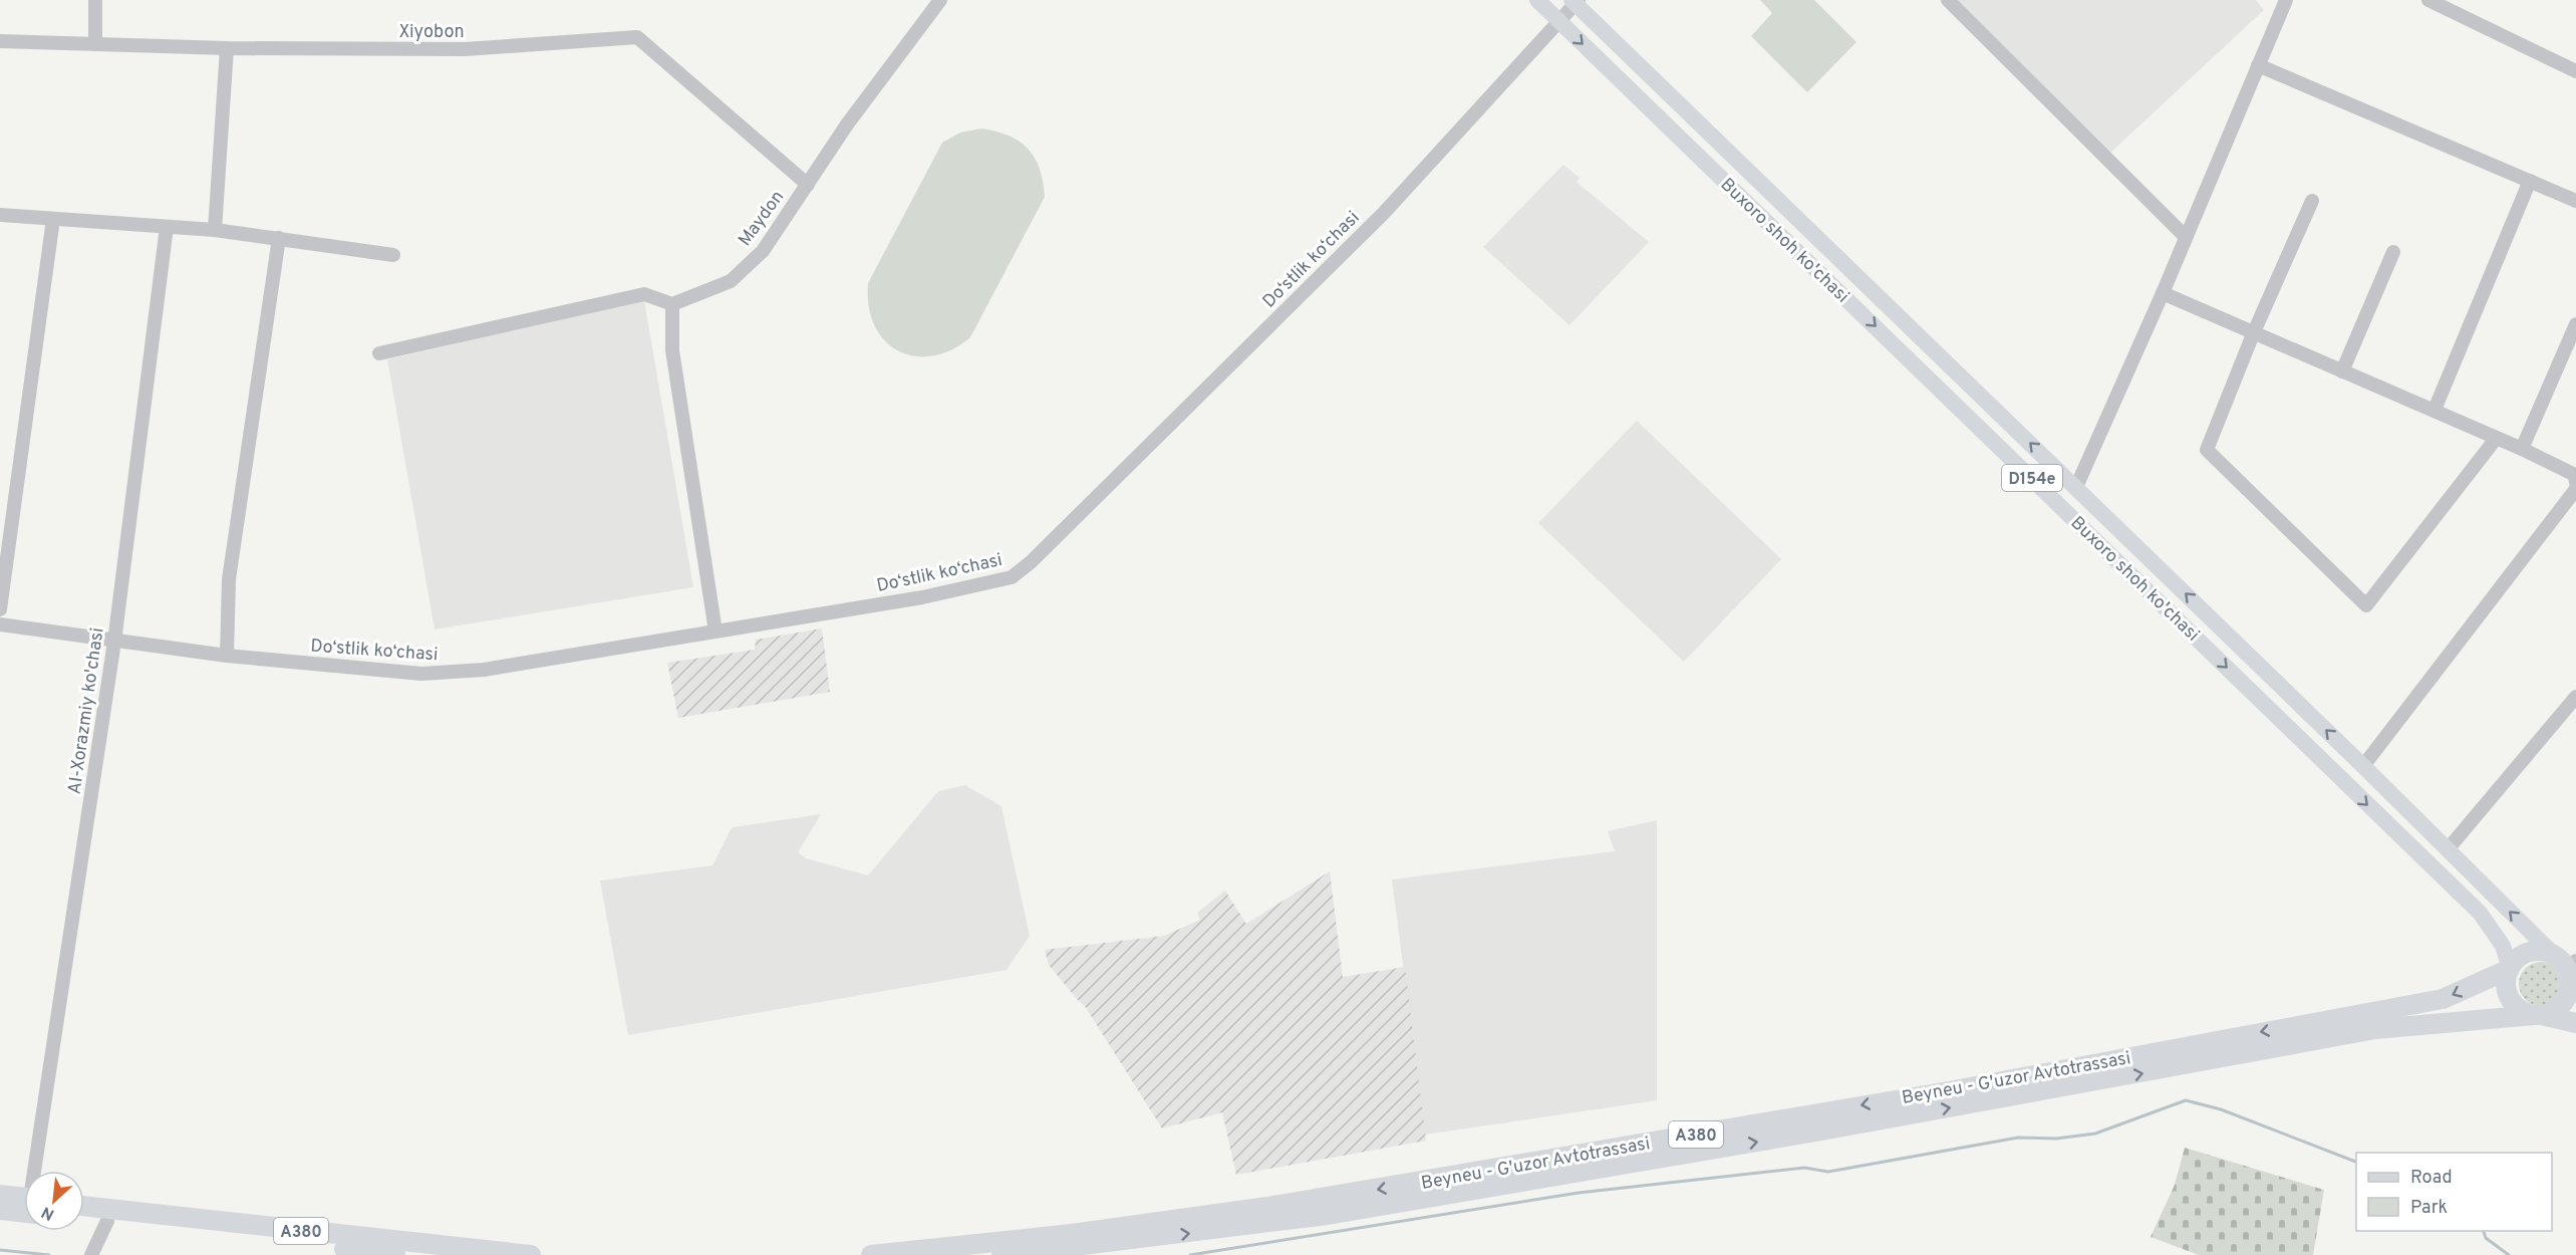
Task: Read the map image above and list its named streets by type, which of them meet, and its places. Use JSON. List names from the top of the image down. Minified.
{"streets":{"highway":["Beyneu - G'uzor Avtotrassasi","A380"],"main road":["Buxoro shoh ko'chasi","D154e"],"street":["Xiyobon","Maydon","Do‘stlik ko‘chasi","Al-Xorazmiy ko'chasi"]},"crossings":[["Xiyobon","Maydon"],["Buxoro shoh ko'chasi","Do‘stlik ko‘chasi"],["Buxoro shoh ko'chasi","Beyneu - G'uzor Avtotrassasi"],["Do‘stlik ko‘chasi","Al-Xorazmiy ko'chasi"]],"legend":["Road","Park"],"north":"bottom left"}
